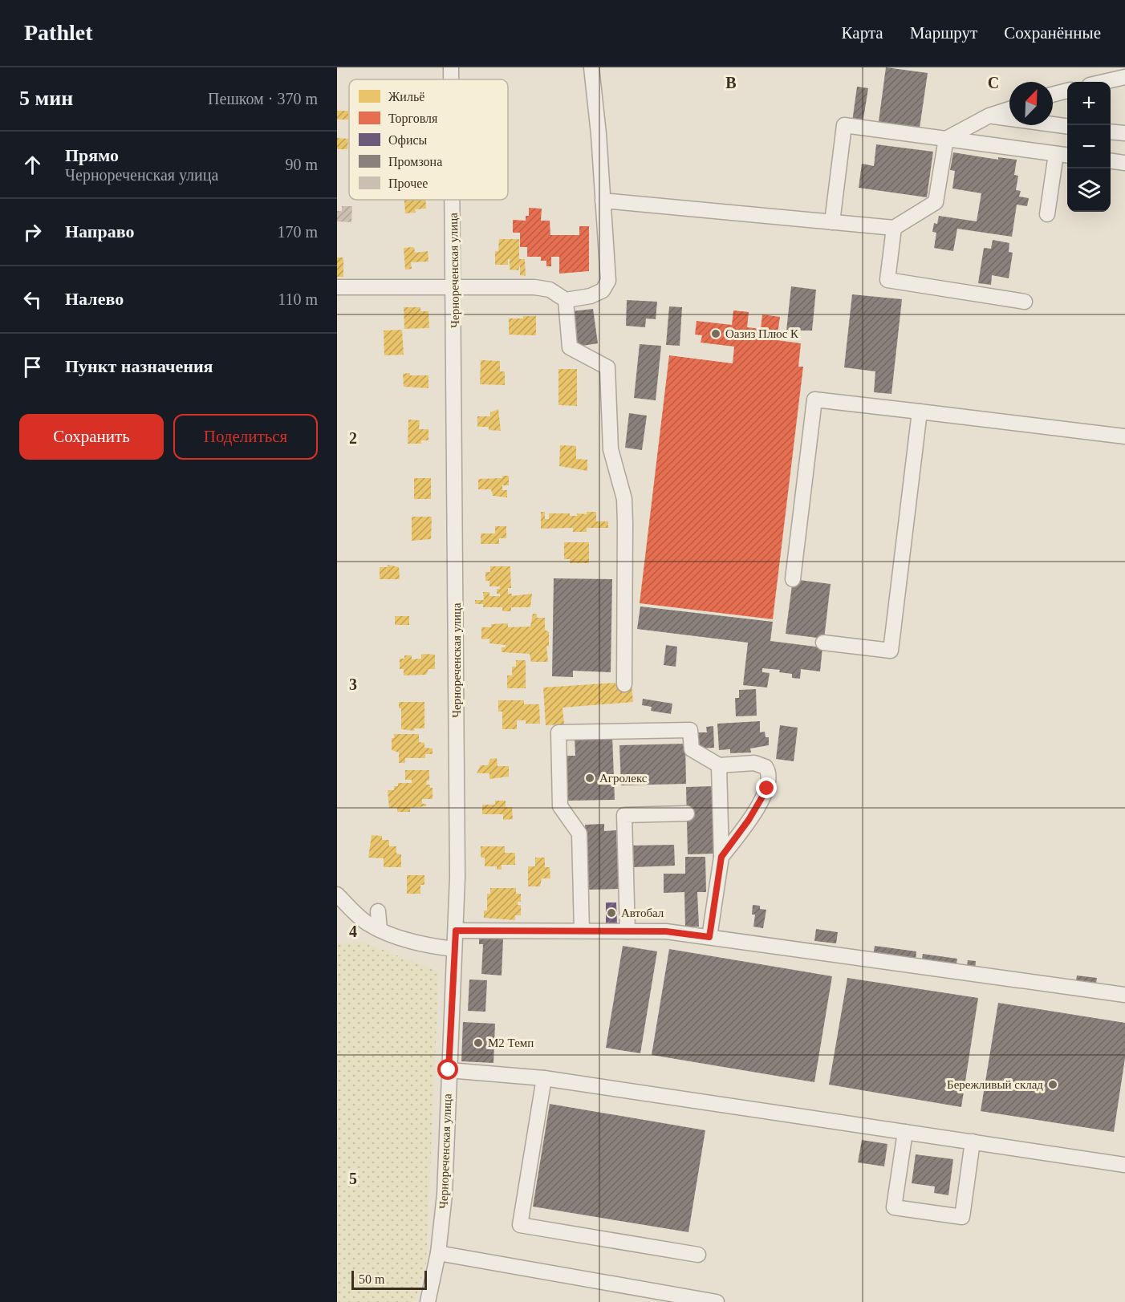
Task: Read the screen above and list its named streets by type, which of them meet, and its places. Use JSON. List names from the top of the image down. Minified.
{"streets":{"street":["Чернореченская улица"]},"places":["Оазиз Плюс К","Агролекс","Автобал","М2 Темп","Бережливый склад"],"legend":["Жильё","Торговля","Офисы","Промзона","Прочее"],"scale_bar":"50 m","north":"top right","page":{"header":"Pathlet","nav":["Карта","Маршрут","Сохранённые"],"heading":["5 мин","Пешком · 370 m"],"map_buttons":["+","−"],"list":[["Прямо","Чернореченская улица","90 m"],["Направо","170 m"],["Налево","110 m"],"Пункт назначения"],"buttons":["Сохранить","Поделиться"],"scale":"50 m"},"grid":{"columns":["B","C"],"rows":["2","3","4","5"]}}
